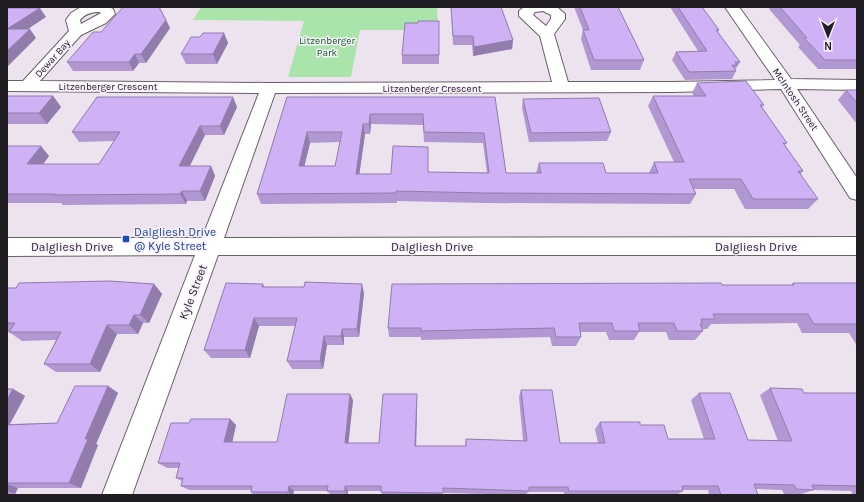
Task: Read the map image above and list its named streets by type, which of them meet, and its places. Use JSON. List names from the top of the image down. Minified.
{"streets":{"street":["Dewar Bay","Litzenberger Crescent","McIntosh Street","Dalgliesh Drive","Kyle Street"]},"crossings":[["Dewar Bay","Litzenberger Crescent"],["Litzenberger Crescent","McIntosh Street"],["Litzenberger Crescent","Kyle Street"],["Dalgliesh Drive","Kyle Street"]],"parks":["Litzenberger Park"],"places":{"transit":["Dalgliesh Drive @ Kyle Street"]},"north":"bottom"}
